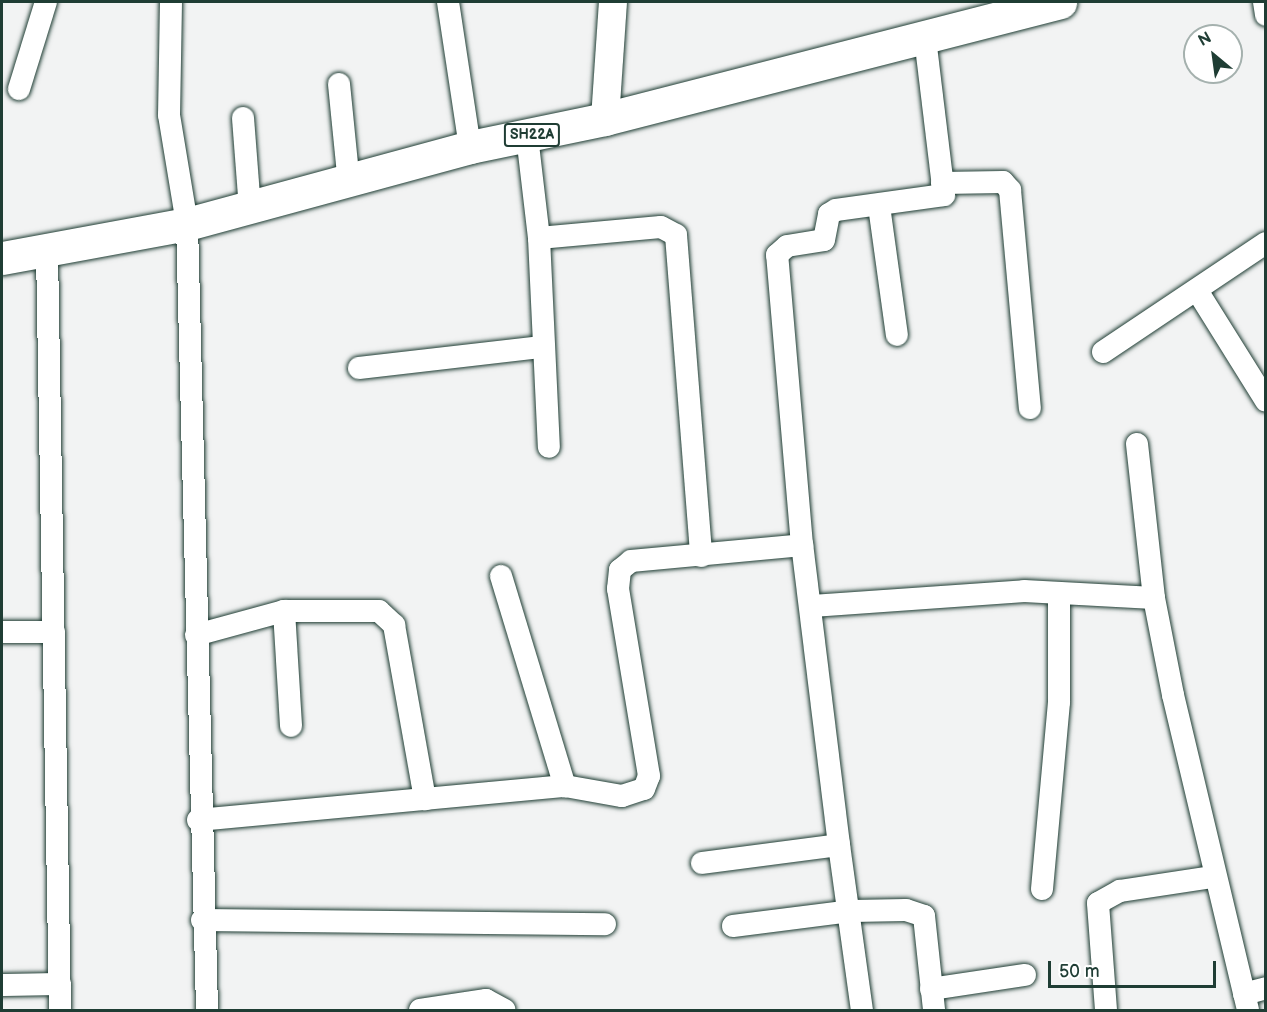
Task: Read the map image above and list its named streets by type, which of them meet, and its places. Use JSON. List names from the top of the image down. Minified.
{"streets":{"main road":["SH22A"]},"scale_bar":"50 m","north":"top left"}
